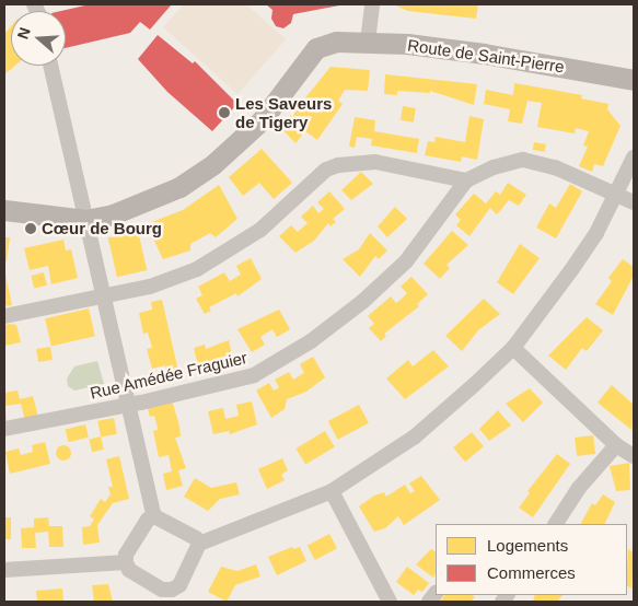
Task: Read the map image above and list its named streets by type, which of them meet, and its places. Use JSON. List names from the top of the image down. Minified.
{"streets":{"street":["Route de Saint-Pierre","Rue Amédée Fraguier"]},"places":["Les Saveurs de Tigery","Cœur de Bourg"],"legend":["Logements","Commerces"],"north":"left"}
